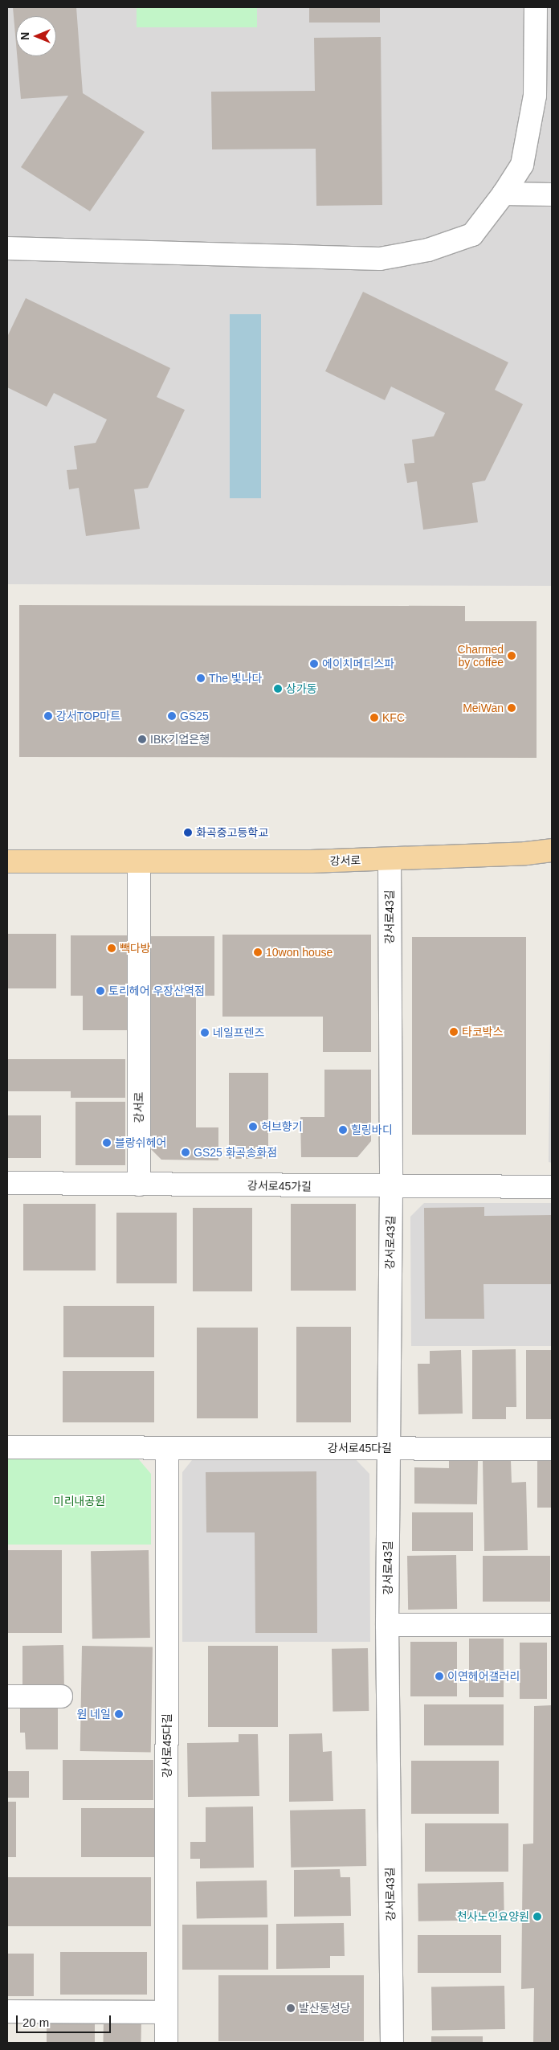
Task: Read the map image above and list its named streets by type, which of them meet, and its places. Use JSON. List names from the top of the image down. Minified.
{"streets":{"main road":["강서로"],"street":["강서로43길","강서로45가길","강서로45다길"]},"crossings":[["강서로","강서로43길"],["강서로","강서로45가길"],["강서로43길","강서로45가길"],["강서로43길","강서로45다길"]],"parks":["미리내공원"],"places":["Charmed by coffee","에이치메디스파","The 빛나다","상가동","MeiWan","강서TOP마트","GS25","KFC","IBK기업은행","화곡중고등학교","빽다방","10won house","토리헤어 우장산역점","타코박스","네일프렌즈","허브향기","힐링바디","블랑쉬헤어","GS25 화곡송화점","이연헤어갤러리","원 네일","천사노인요양원","발산동성당"],"scale_bar":"20 m","north":"left"}
